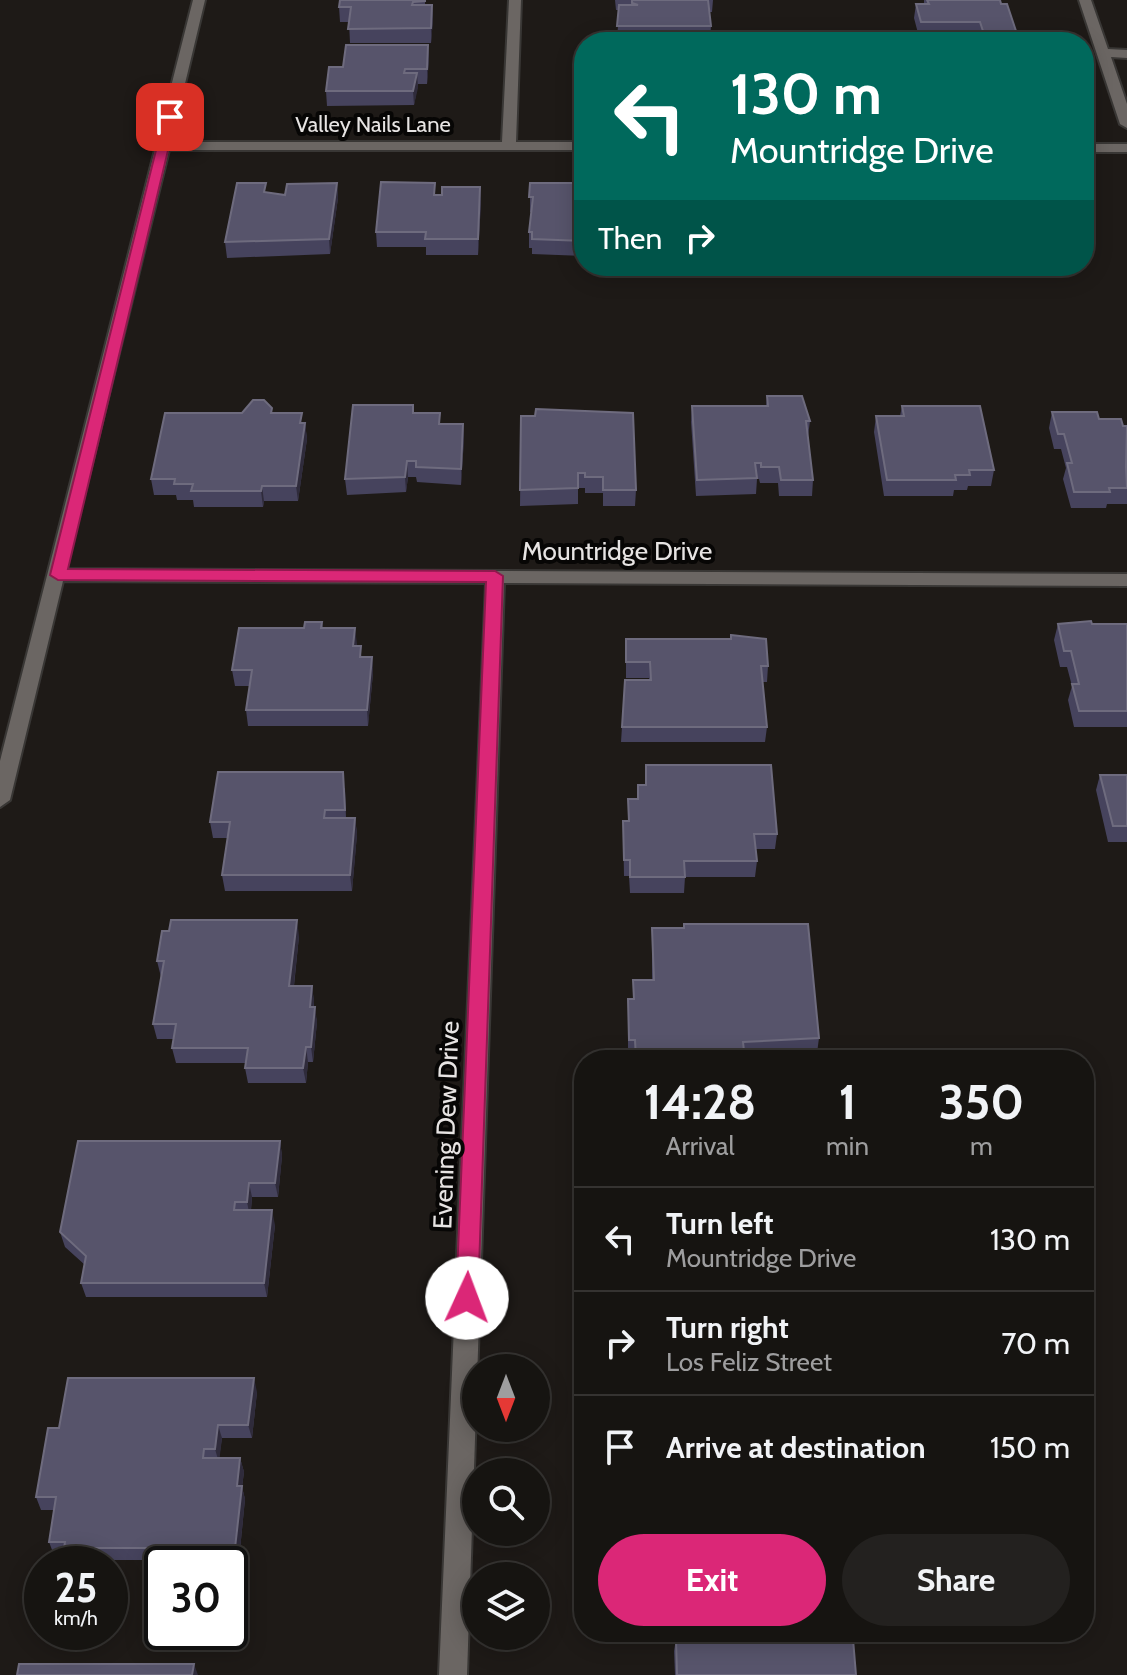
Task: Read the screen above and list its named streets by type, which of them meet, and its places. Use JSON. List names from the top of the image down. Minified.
{"streets":{"street":["Valley Nails Lane","Mountridge Drive","Evening Dew Drive"]},"crossings":[["Mountridge Drive","Evening Dew Drive"]],"north":"bottom","page":{"turn":["130 m","Mountridge Drive"],"then":"Then","eta":["14:28","Arrival","1","min","350","m"],"list":[{"name":"Turn left","note":"Mountridge Drive","value":"130 m"},{"name":"Turn right","note":"Los Feliz Street","value":"70 m"},{"name":"Arrive at destination","value":"150 m"}],"buttons":["Exit","Share"],"speed":"25 km/h","limit":"30"}}
